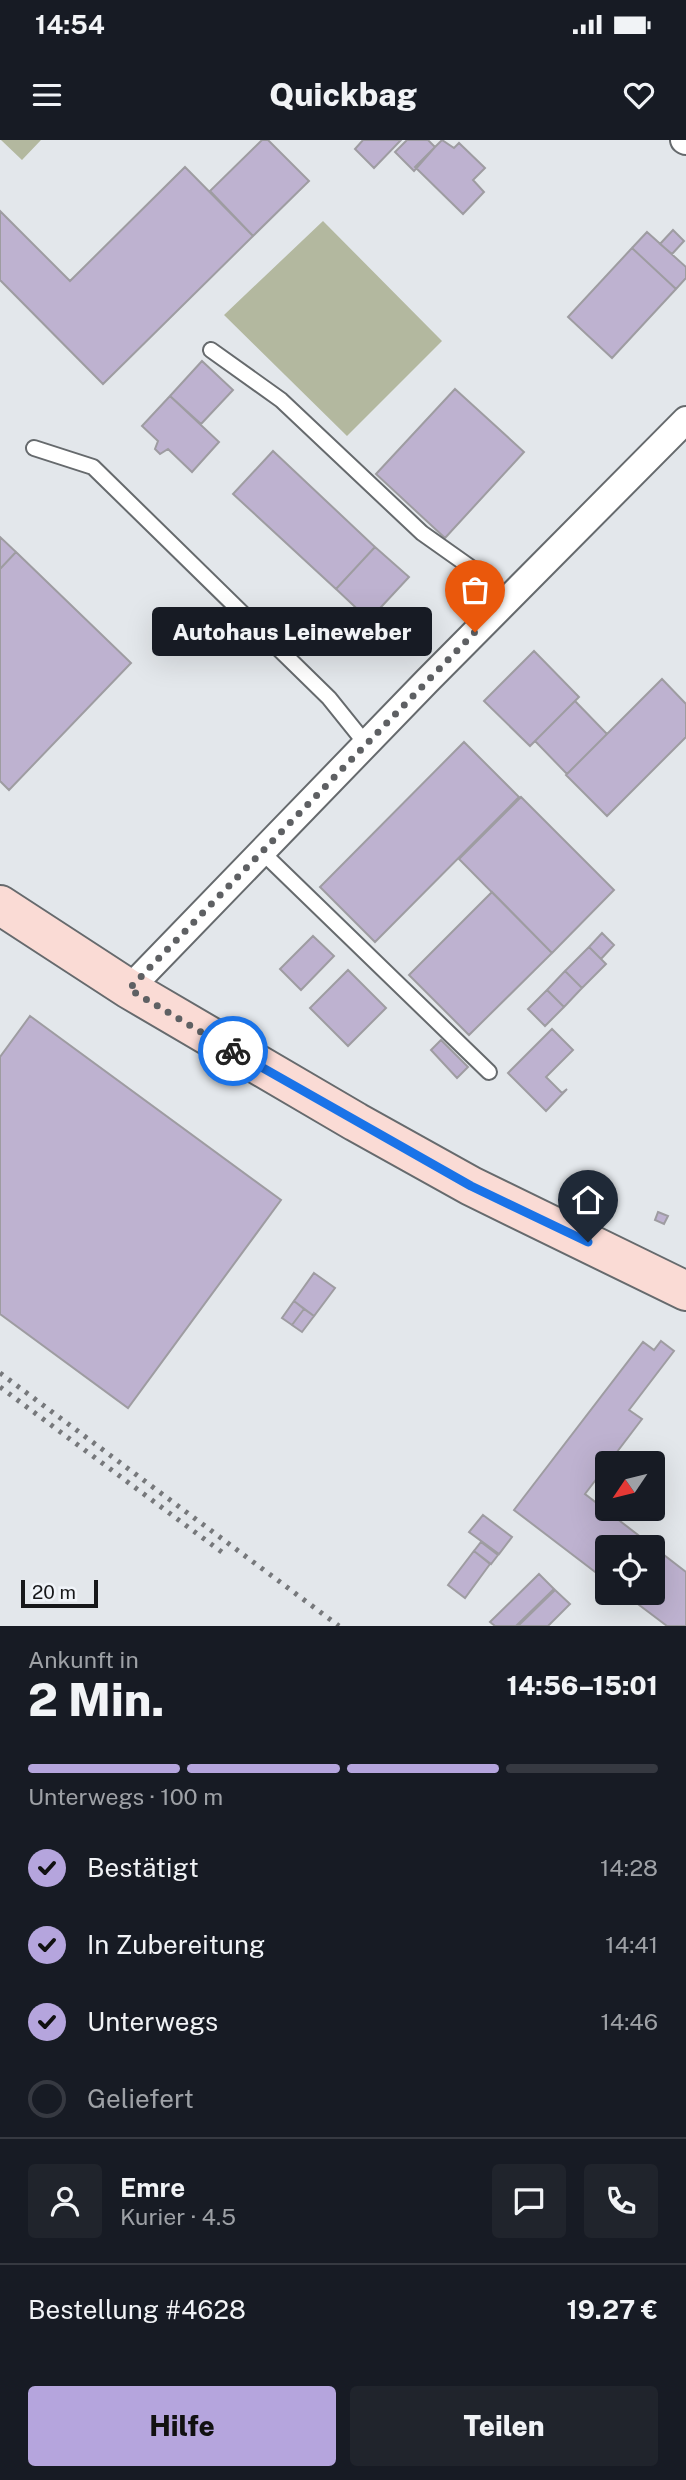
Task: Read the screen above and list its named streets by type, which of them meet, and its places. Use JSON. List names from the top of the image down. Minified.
{"places":["Autohaus Leineweber"],"scale_bar":"20 m","north":"bottom left","page":{"status":"14:54","header":"Quickbag","bubble":"Autohaus Leineweber","scale":"20 m","heading":["2 Min.","Ankunft in","14:56–15:01"],"panel":["Emre","Kurier · 4.5","Bestellung #4628","19.27 €"],"bar":"Unterwegs · 100 m","list":[["Bestätigt","14:28"],["In Zubereitung","14:41"],["Unterwegs","14:46"],"Geliefert"],"buttons":["Hilfe","Teilen"]}}
